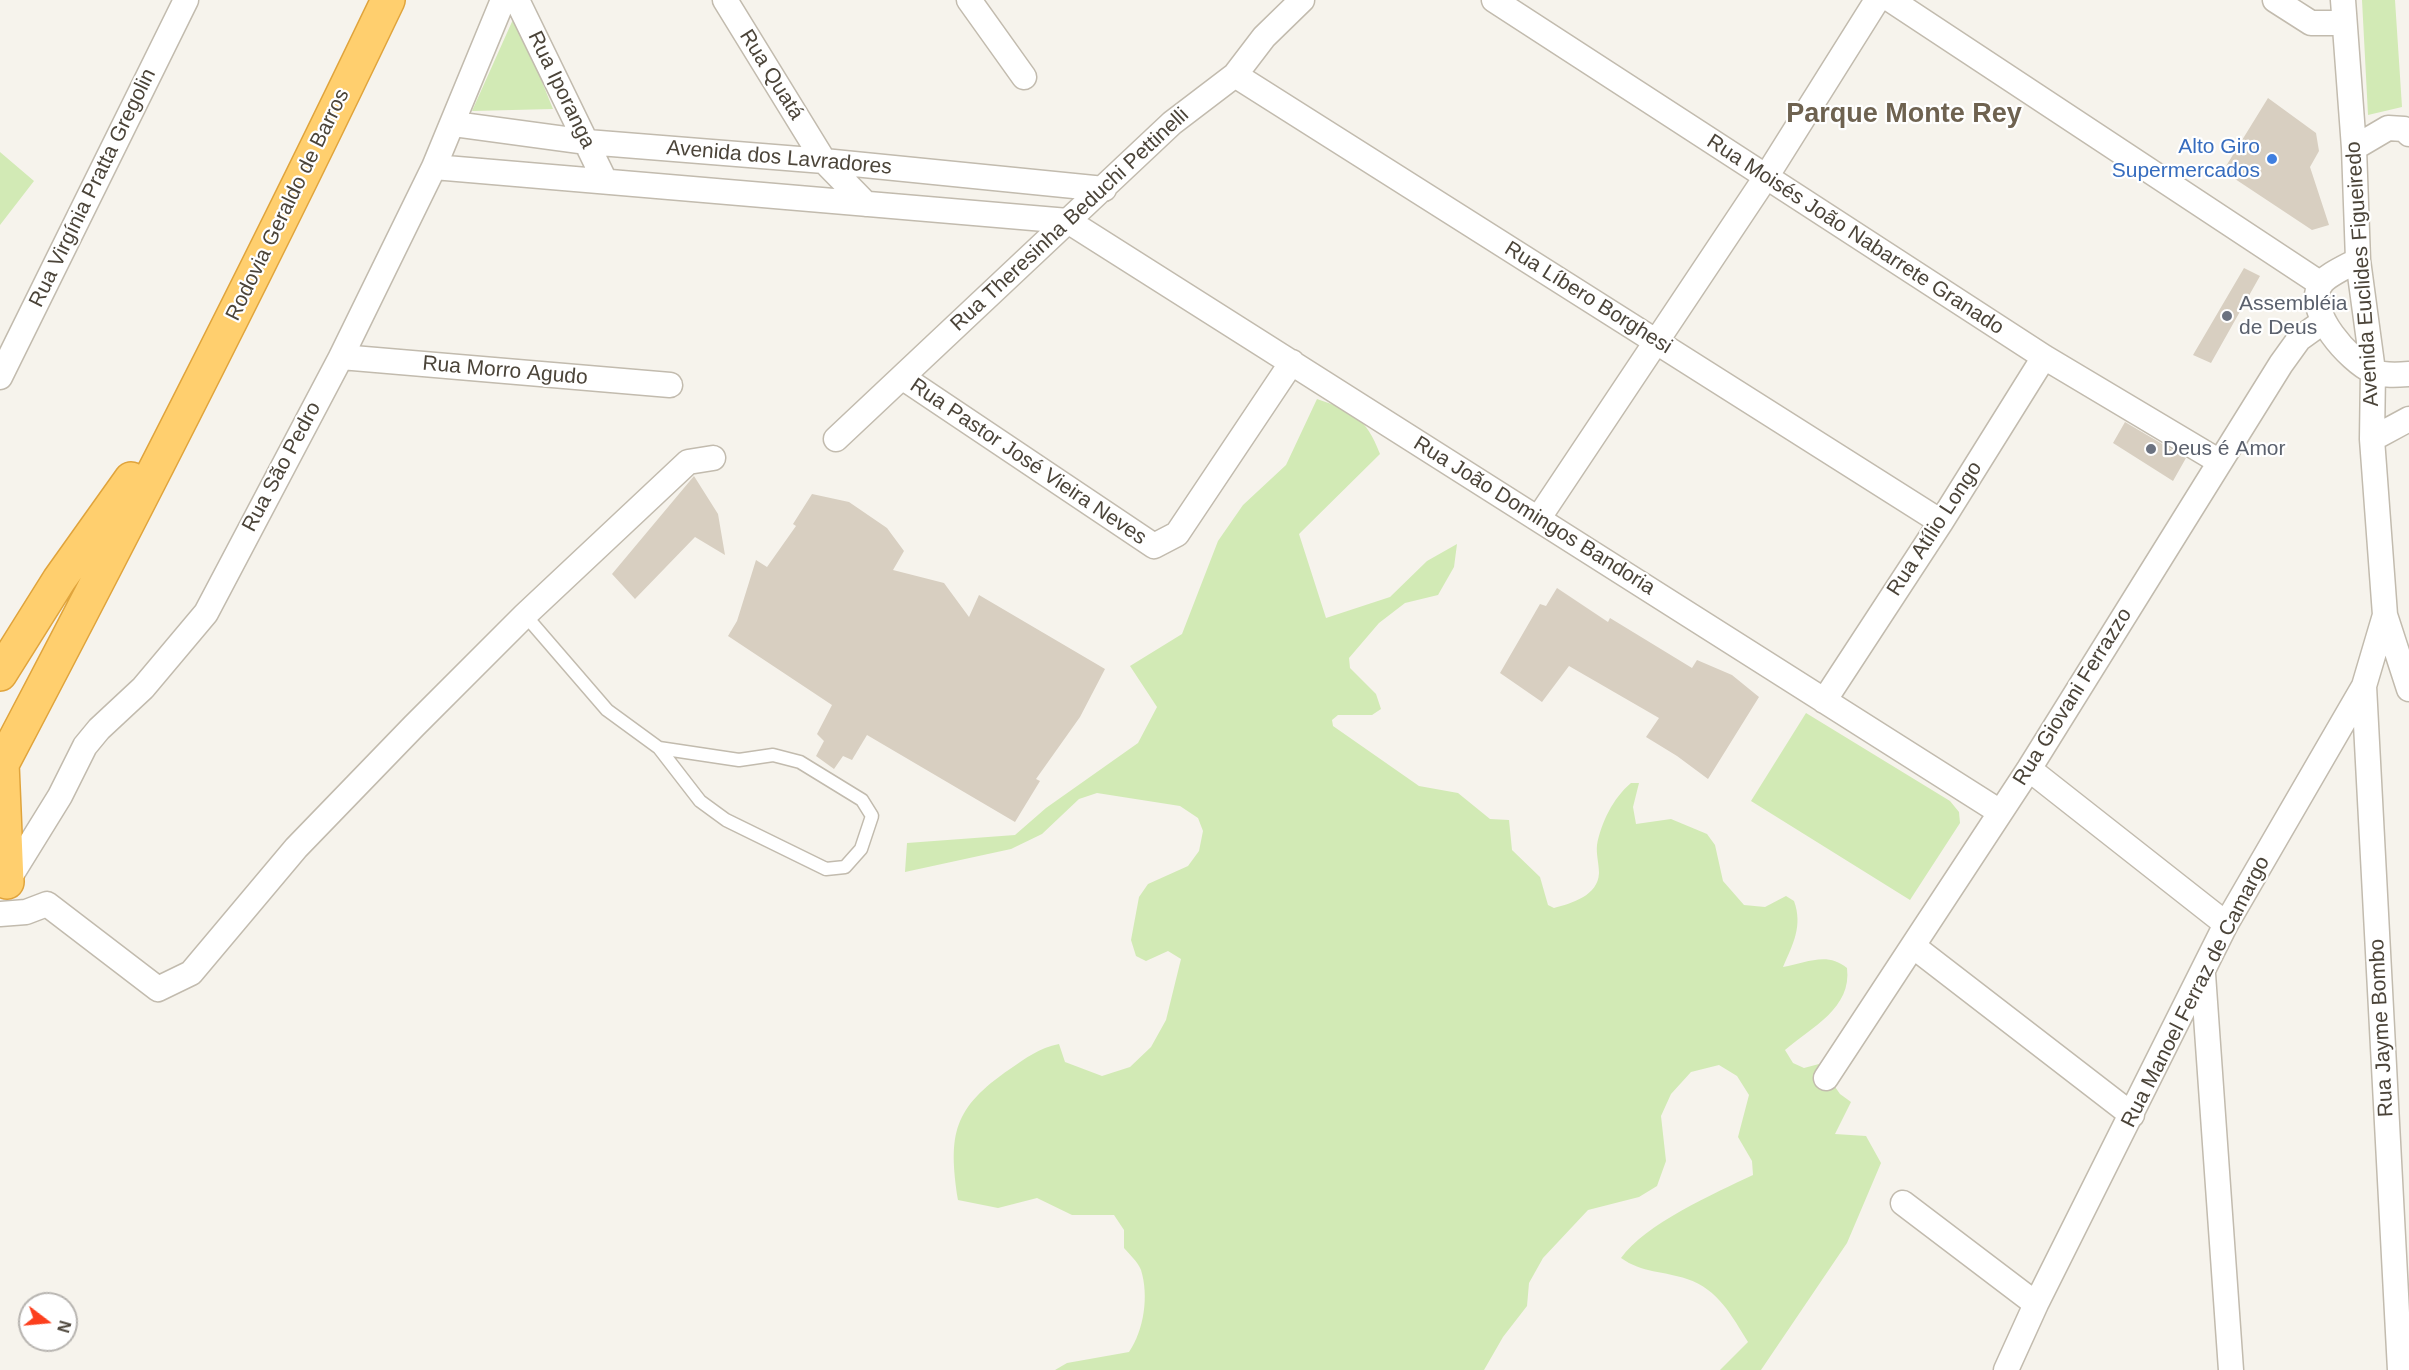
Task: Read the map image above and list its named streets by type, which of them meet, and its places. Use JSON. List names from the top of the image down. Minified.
{"streets":{"highway":["Rodovia Geraldo de Barros"],"street":["Rua Quatá","Rua Iporanga","Avenida dos Lavradores","Rua Virgínia Pratta Gregolin","Rua Theresinha Beduchi Pettinelli","Rua Moisés João Nabarrete Granado","Avenida Euclides Figueiredo","Rua Líbero Borghesi","Rua Morro Agudo","Rua Pastor José Vieira Neves","Rua São Pedro","Rua João Domingos Bandoria","Rua Atílio Longo","Rua Giovani Ferrazzo","Rua Manoel Ferraz de Camargo","Rua Jayme Bombo"]},"crossings":[["Rua Quatá","Avenida dos Lavradores"],["Rua Iporanga","Avenida dos Lavradores"],["Avenida dos Lavradores","Rua Theresinha Beduchi Pettinelli"],["Avenida dos Lavradores","Rua São Pedro"],["Avenida dos Lavradores","Rua João Domingos Bandoria"],["Rua Theresinha Beduchi Pettinelli","Rua Líbero Borghesi"],["Rua Theresinha Beduchi Pettinelli","Rua Pastor José Vieira Neves"],["Rua Theresinha Beduchi Pettinelli","Rua João Domingos Bandoria"],["Rua Moisés João Nabarrete Granado","Rua Atílio Longo"],["Rua Moisés João Nabarrete Granado","Rua Giovani Ferrazzo"],["Avenida Euclides Figueiredo","Rua Manoel Ferraz de Camargo"],["Rua Líbero Borghesi","Rua Atílio Longo"],["Rua Morro Agudo","Rua São Pedro"],["Rua Pastor José Vieira Neves","Rua João Domingos Bandoria"],["Rua João Domingos Bandoria","Rua Atílio Longo"],["Rua João Domingos Bandoria","Rua Giovani Ferrazzo"],["Rua Manoel Ferraz de Camargo","Rua Jayme Bombo"]],"districts":["Parque Monte Rey"],"places":["Alto Giro Supermercados","Assembléia de Deus","Deus é Amor"],"north":"right"}
